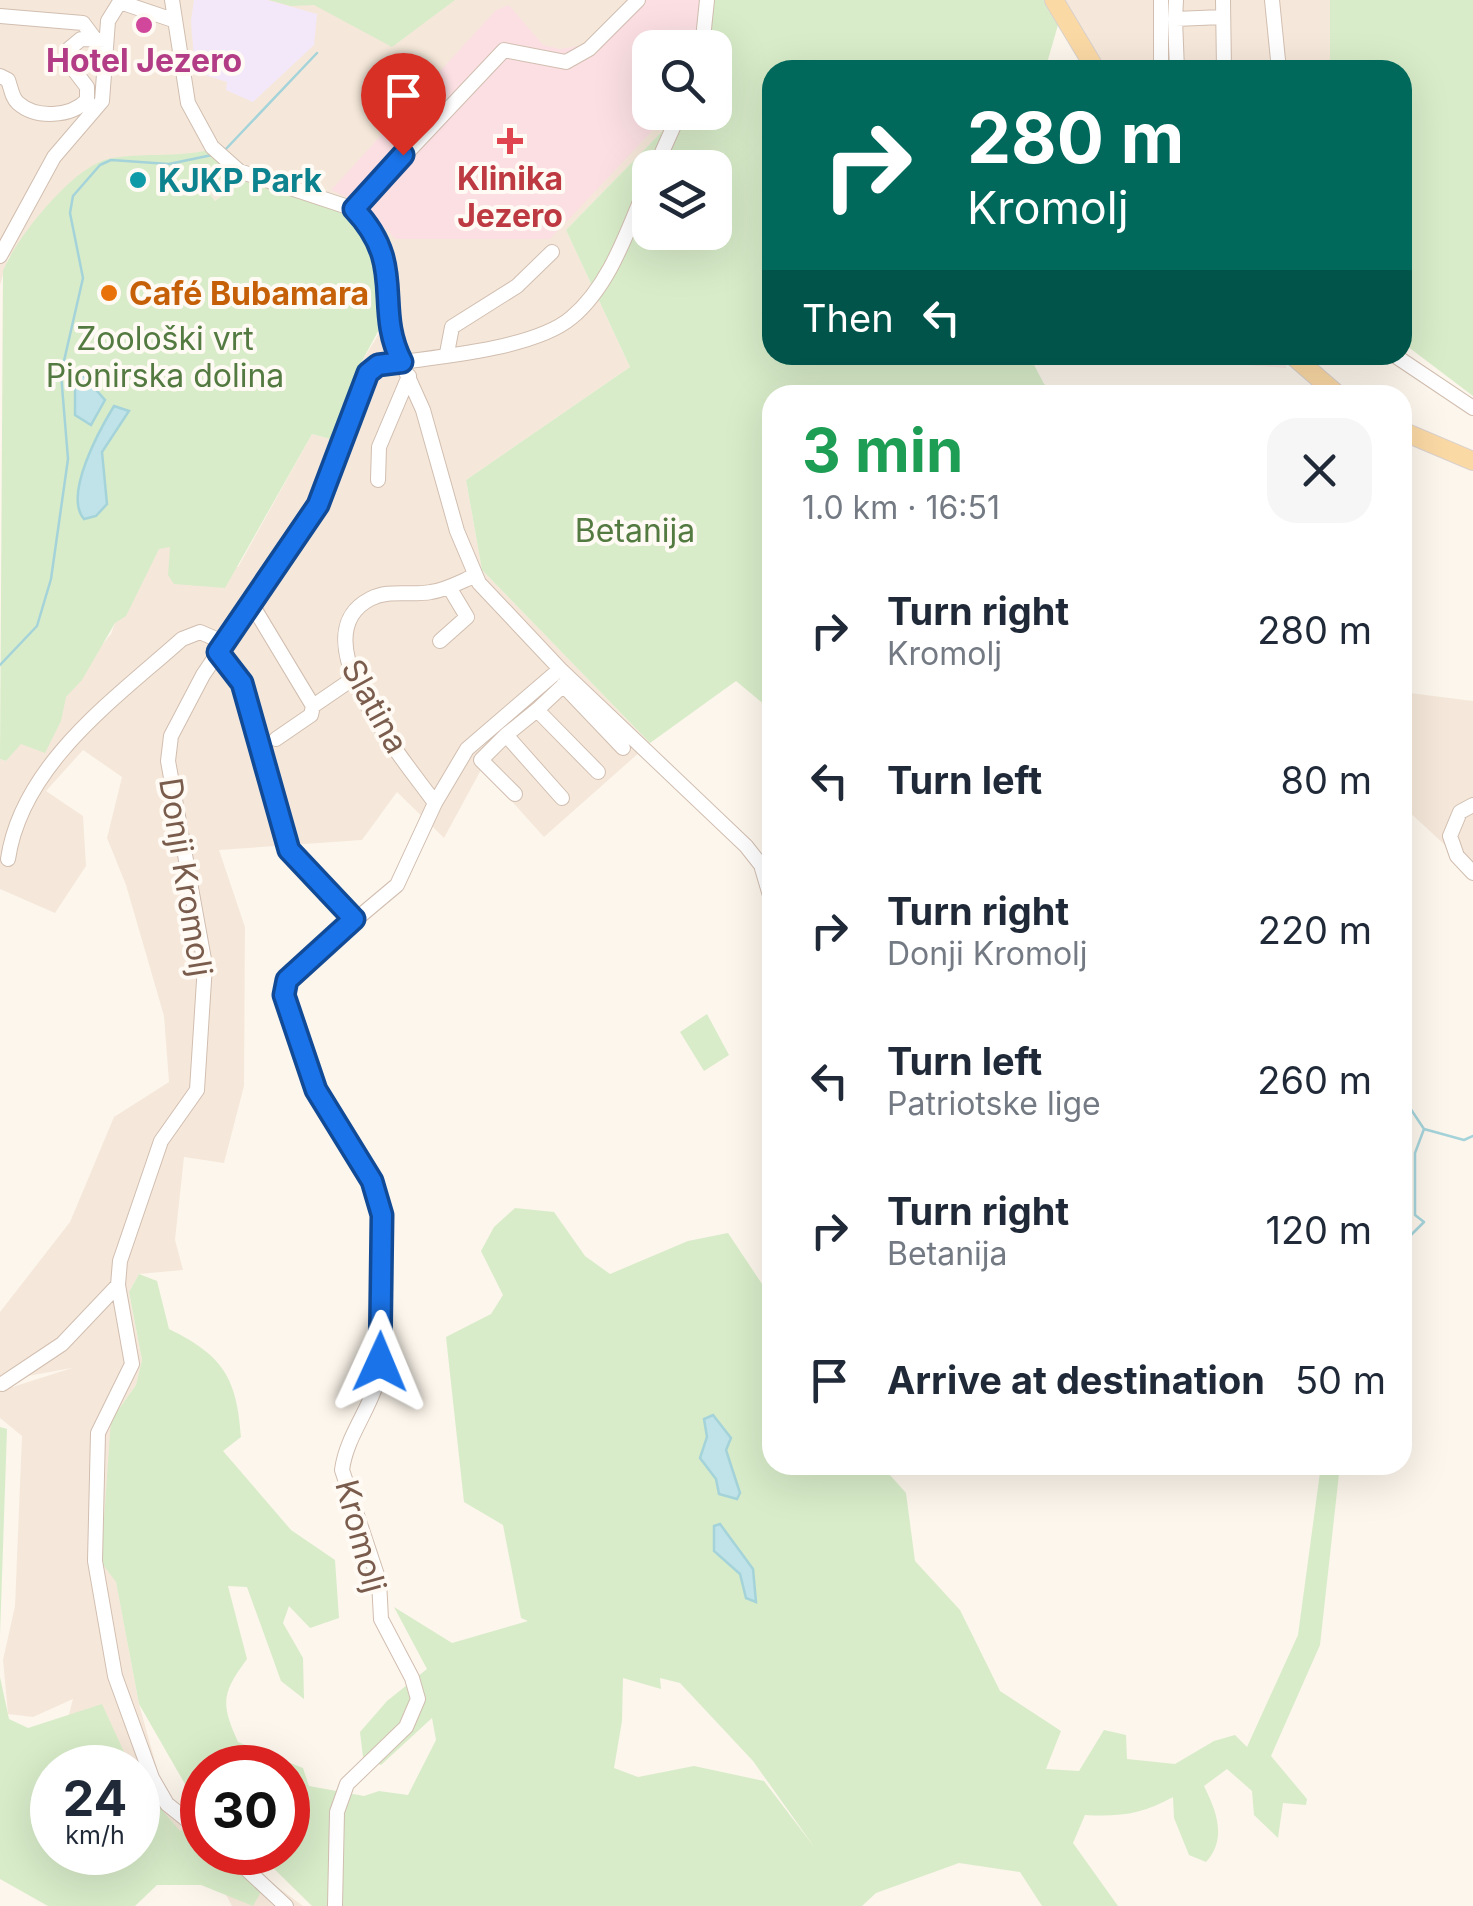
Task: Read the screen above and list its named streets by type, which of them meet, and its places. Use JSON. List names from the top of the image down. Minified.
{"streets":{"street":["Slatina","Donji Kromolj","Kromolj"]},"crossings":[["Slatina","Kromolj"]],"parks":["Zoološki vrt Pionirska dolina","Betanija"],"places":{"other":["Hotel Jezero","KJKP Park","Café Bubamara"],"health":["Klinika Jezero"]},"page":{"turn":["280 m","Kromolj"],"then":"Then","heading":["3 min","1.0 km · 16:51"],"list":[{"name":"Turn right","note":"Kromolj","value":"280 m"},{"name":"Turn left","value":"80 m"},{"name":"Turn right","note":"Donji Kromolj","value":"220 m"},{"name":"Turn left","note":"Patriotske lige","value":"260 m"},{"name":"Turn right","note":"Betanija","value":"120 m"},{"name":"Arrive at destination","value":"50 m"}],"speed":"24 km/h","limit":"30"}}
